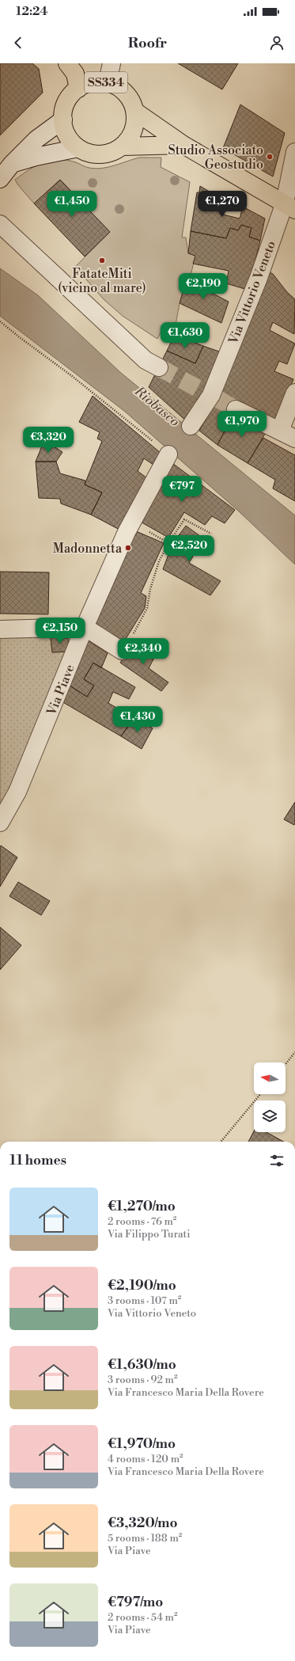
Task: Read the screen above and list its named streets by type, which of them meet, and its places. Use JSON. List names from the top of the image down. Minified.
{"streets":{"main road":["SS334"],"street":["Via Vittorio Veneto","Via Piave"]},"water":["Riobasco"],"places":["Studio Associato Geostudio","FatateMiti (vicino al mare)","Madonnetta"],"north":"left","page":{"status":"12:24","header":"Roofr","price":["€1,450","€1,270","€2,190","€1,630","€1,970","€3,320","€797","€2,520","€2,150","€2,340","€1,430"],"heading":"11 homes","list":[{"name":"€1,270/mo","note":"2 rooms · 76 m² · Via Filippo Turati"},{"name":"€2,190/mo","note":"3 rooms · 107 m² · Via Vittorio Veneto"},{"name":"€1,630/mo","note":"3 rooms · 92 m² · Via Francesco Maria Della Rovere"},{"name":"€1,970/mo","note":"4 rooms · 120 m² · Via Francesco Maria Della Rovere"},{"name":"€3,320/mo","note":"5 rooms · 188 m² · Via Piave"},{"name":"€797/mo","note":"2 rooms · 54 m² · Via Piave"}]}}
